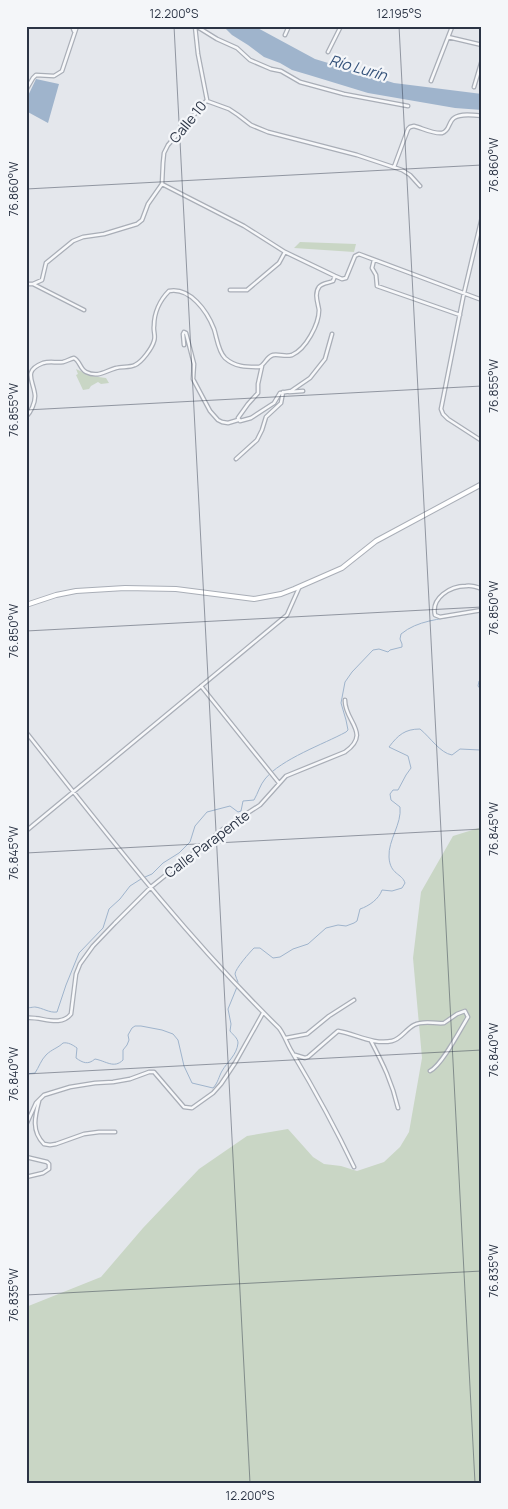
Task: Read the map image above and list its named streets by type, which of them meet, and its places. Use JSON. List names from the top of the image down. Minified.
{"streets":{"street":["Calle 10","Calle Parapente"]},"water":["Río Lurín"],"coordinates":["12.200°S","12.195°S","76.860°W","76.855°W","76.850°W","76.845°W","76.840°W","76.835°W"]}
